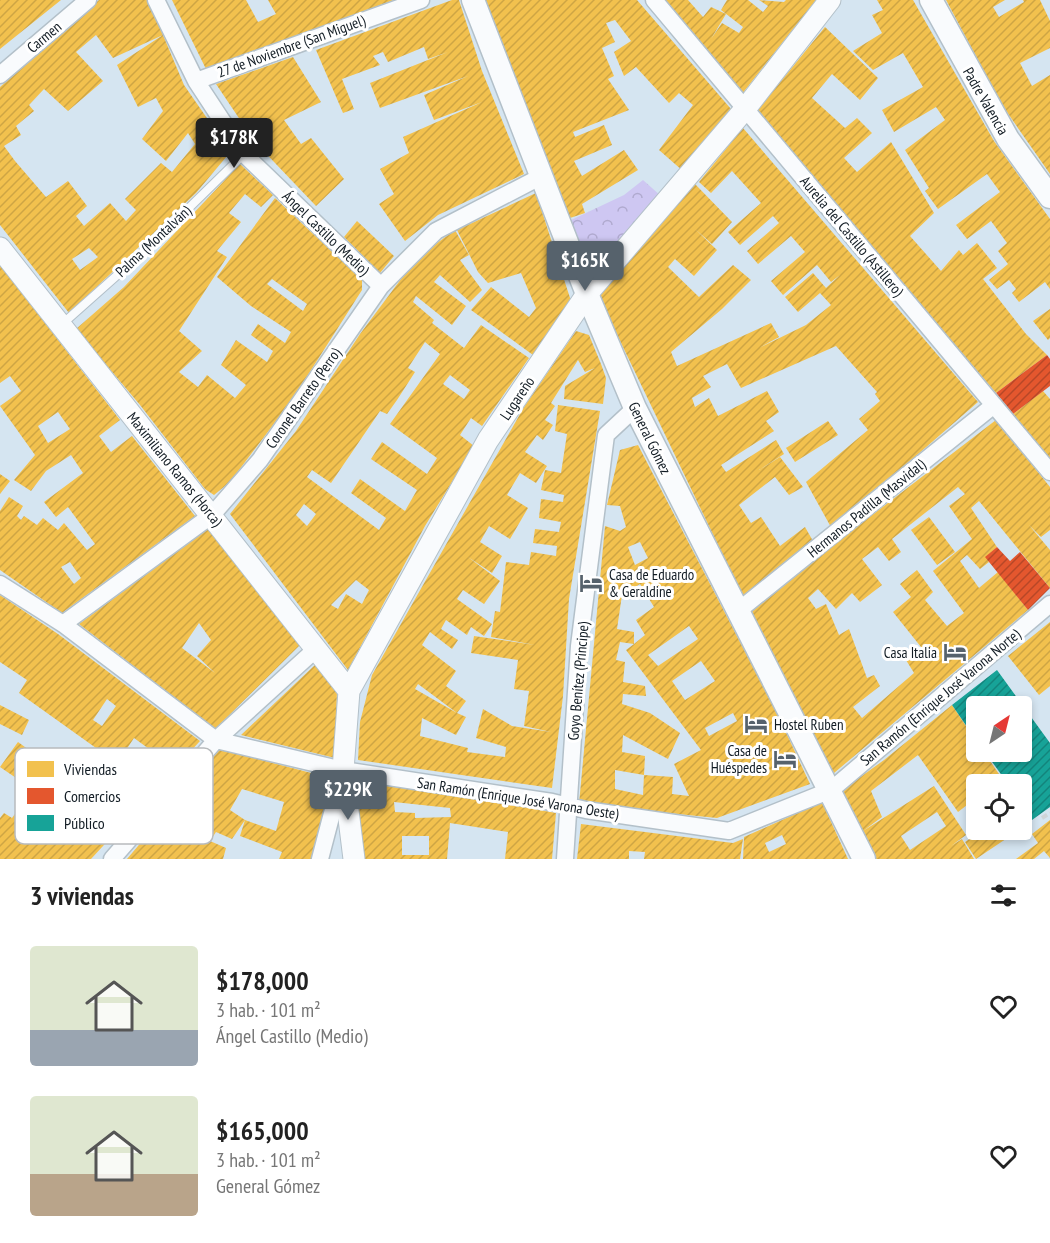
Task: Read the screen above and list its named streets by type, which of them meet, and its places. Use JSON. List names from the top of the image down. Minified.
{"streets":{"main road":["Padre Valencia","General Gómez"],"street":["Carmen","27 de Noviembre (San Miguel)","Ángel Castillo (Medio)","Aurelia del Castillo (Astillero)","Coronel Barreto (Perro)","Lugareño","Maximiliano Ramos (Horca)","Hermanos Padilla (Masvidal)","Goyo Benítez (Principe)","San Ramón (Enrique José Varona Norte)","San Ramón (Enrique José Varona Oeste)"],"lane":["Palma (Montalván)"]},"crossings":[["27 de Noviembre (San Miguel)","Ángel Castillo (Medio)"],["Ángel Castillo (Medio)","Palma (Montalván)"],["Ángel Castillo (Medio)","Coronel Barreto (Perro)"],["Aurelia del Castillo (Astillero)","Lugareño"],["Aurelia del Castillo (Astillero)","Hermanos Padilla (Masvidal)"],["Palma (Montalván)","Maximiliano Ramos (Horca)"],["Coronel Barreto (Perro)","General Gómez"],["Coronel Barreto (Perro)","Maximiliano Ramos (Horca)"],["Coronel Barreto (Perro)","San Ramón (Enrique José Varona Oeste)"],["Lugareño","General Gómez"],["Lugareño","Maximiliano Ramos (Horca)"],["Lugareño","San Ramón (Enrique José Varona Oeste)"],["General Gómez","Hermanos Padilla (Masvidal)"],["General Gómez","Goyo Benítez (Principe)"],["General Gómez","San Ramón (Enrique José Varona Norte)"],["General Gómez","San Ramón (Enrique José Varona Oeste)"],["Goyo Benítez (Principe)","San Ramón (Enrique José Varona Oeste)"],["San Ramón (Enrique José Varona Norte)","San Ramón (Enrique José Varona Oeste)"]],"places":{"hotel":["Casa de Eduardo & Geraldine","Casa Italia","Hostel Ruben","Casa de Huéspedes"]},"legend":["Viviendas","Comercios","Público"],"north":"top right","page":{"price":["$178K","$165K","$229K"],"heading":"3 viviendas","list":[{"name":"$178,000","note":"3 hab. · 101 m² · Ángel Castillo (Medio)"},{"name":"$165,000","note":"3 hab. · 101 m² · General Gómez"}]}}
